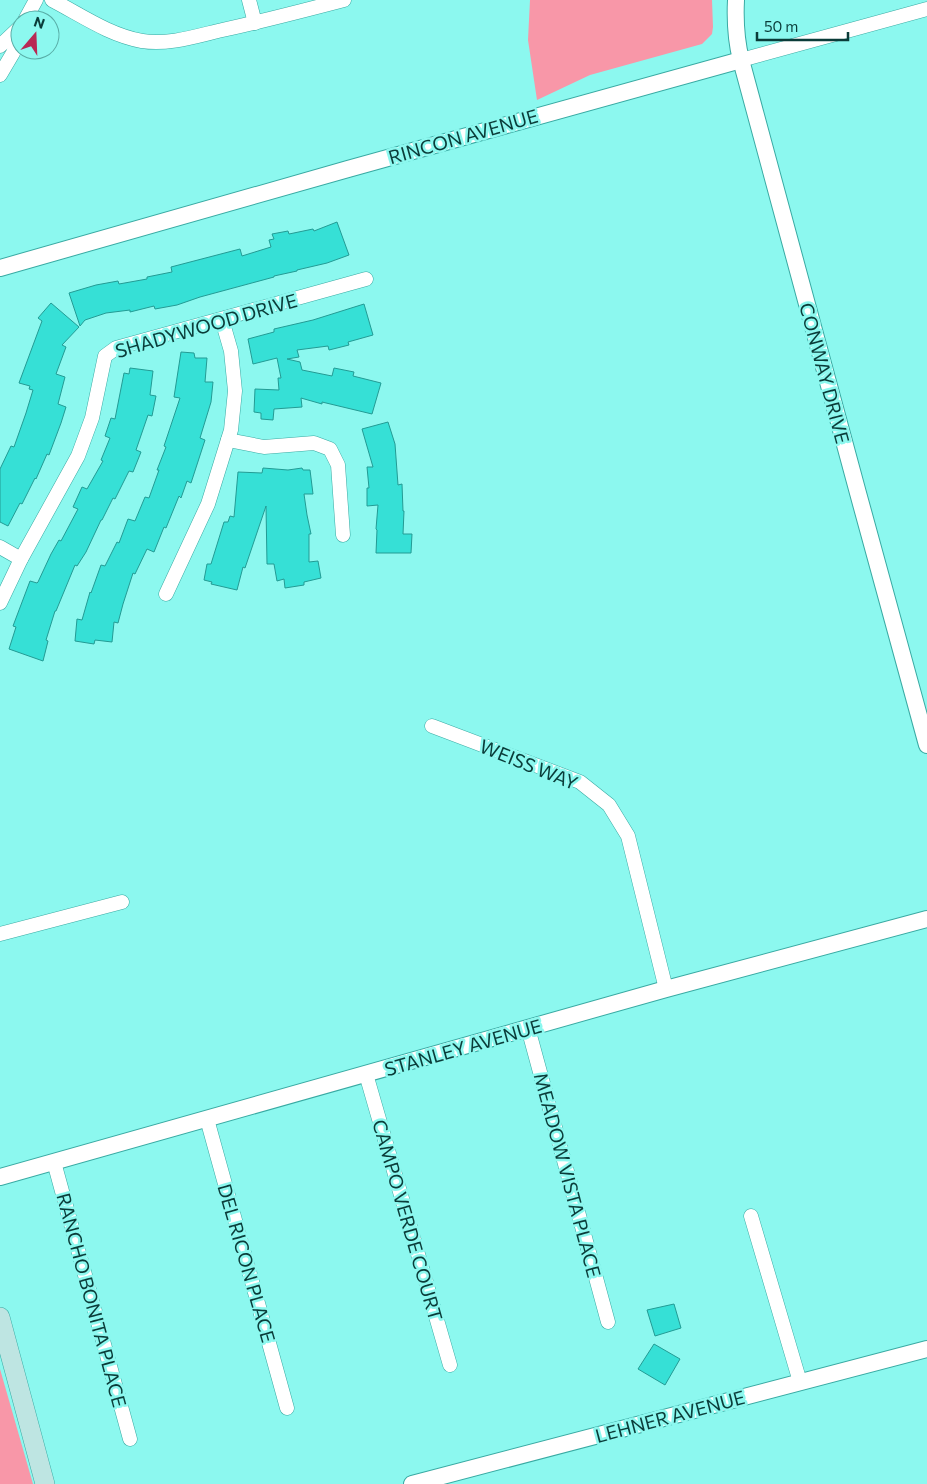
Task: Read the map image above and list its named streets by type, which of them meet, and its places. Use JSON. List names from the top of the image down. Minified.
{"streets":{"street":["RINCON AVENUE","SHADYWOOD DRIVE","CONWAY DRIVE","WEISS WAY","STANLEY AVENUE","MEADOW VISTA PLACE","CAMPO VERDE COURT","DEL RICON PLACE","RANCHO BONITA PLACE","LEHNER AVENUE"]},"crossings":[["RINCON AVENUE","CONWAY DRIVE"],["WEISS WAY","STANLEY AVENUE"],["STANLEY AVENUE","MEADOW VISTA PLACE"],["STANLEY AVENUE","CAMPO VERDE COURT"],["STANLEY AVENUE","DEL RICON PLACE"],["STANLEY AVENUE","RANCHO BONITA PLACE"]],"scale_bar":"50 m","north":"top"}
